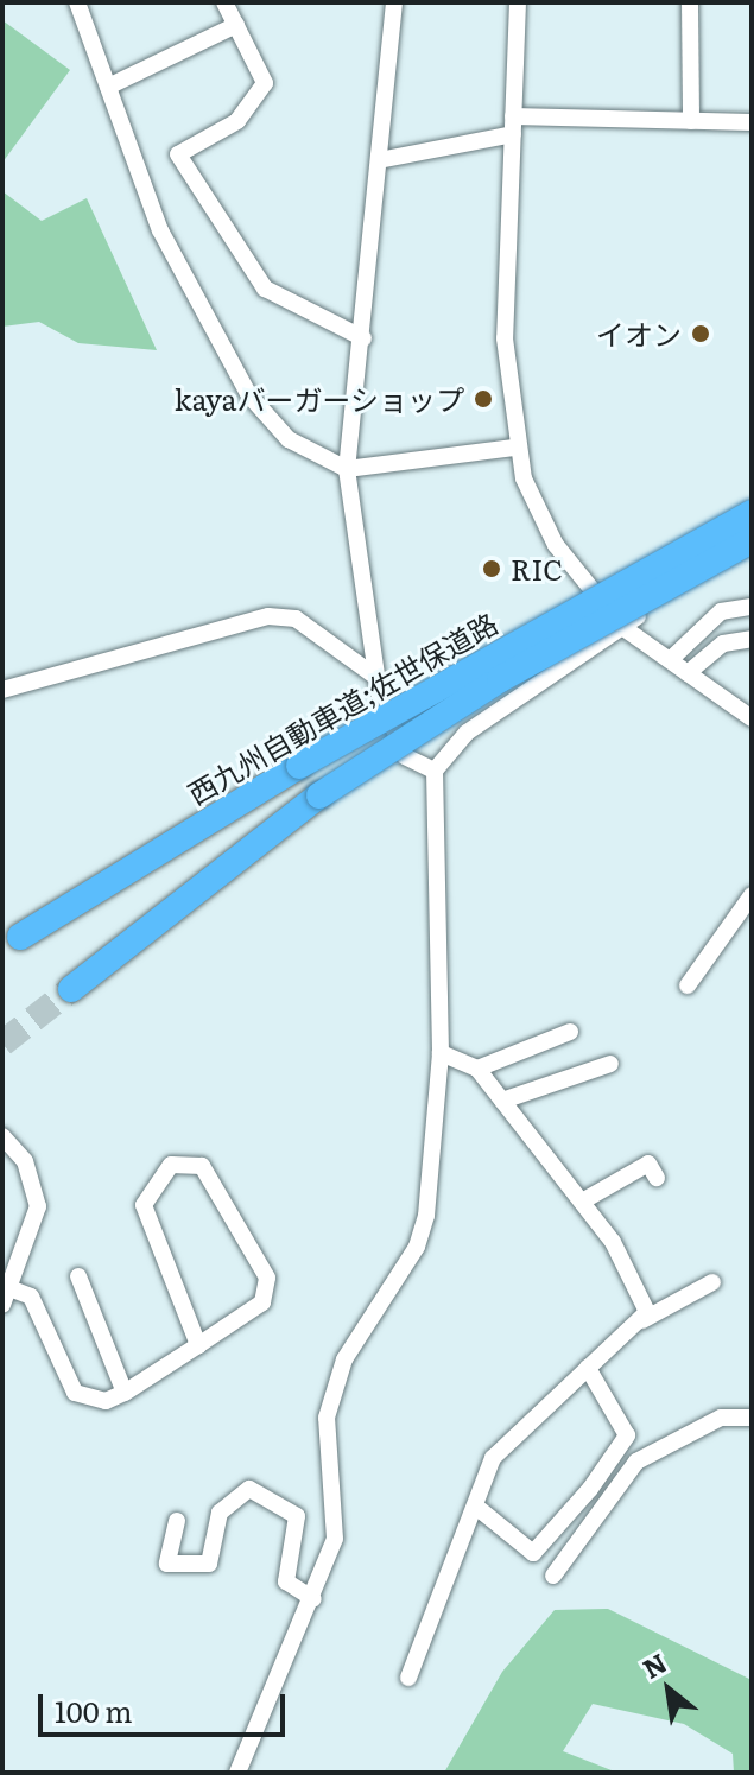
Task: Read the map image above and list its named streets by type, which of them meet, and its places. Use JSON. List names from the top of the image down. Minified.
{"streets":{"highway":["西九州自動車道;佐世保道路"]},"places":["イオン","kayaバーガーショップ","RIC"],"scale_bar":"100 m","north":"top left"}
